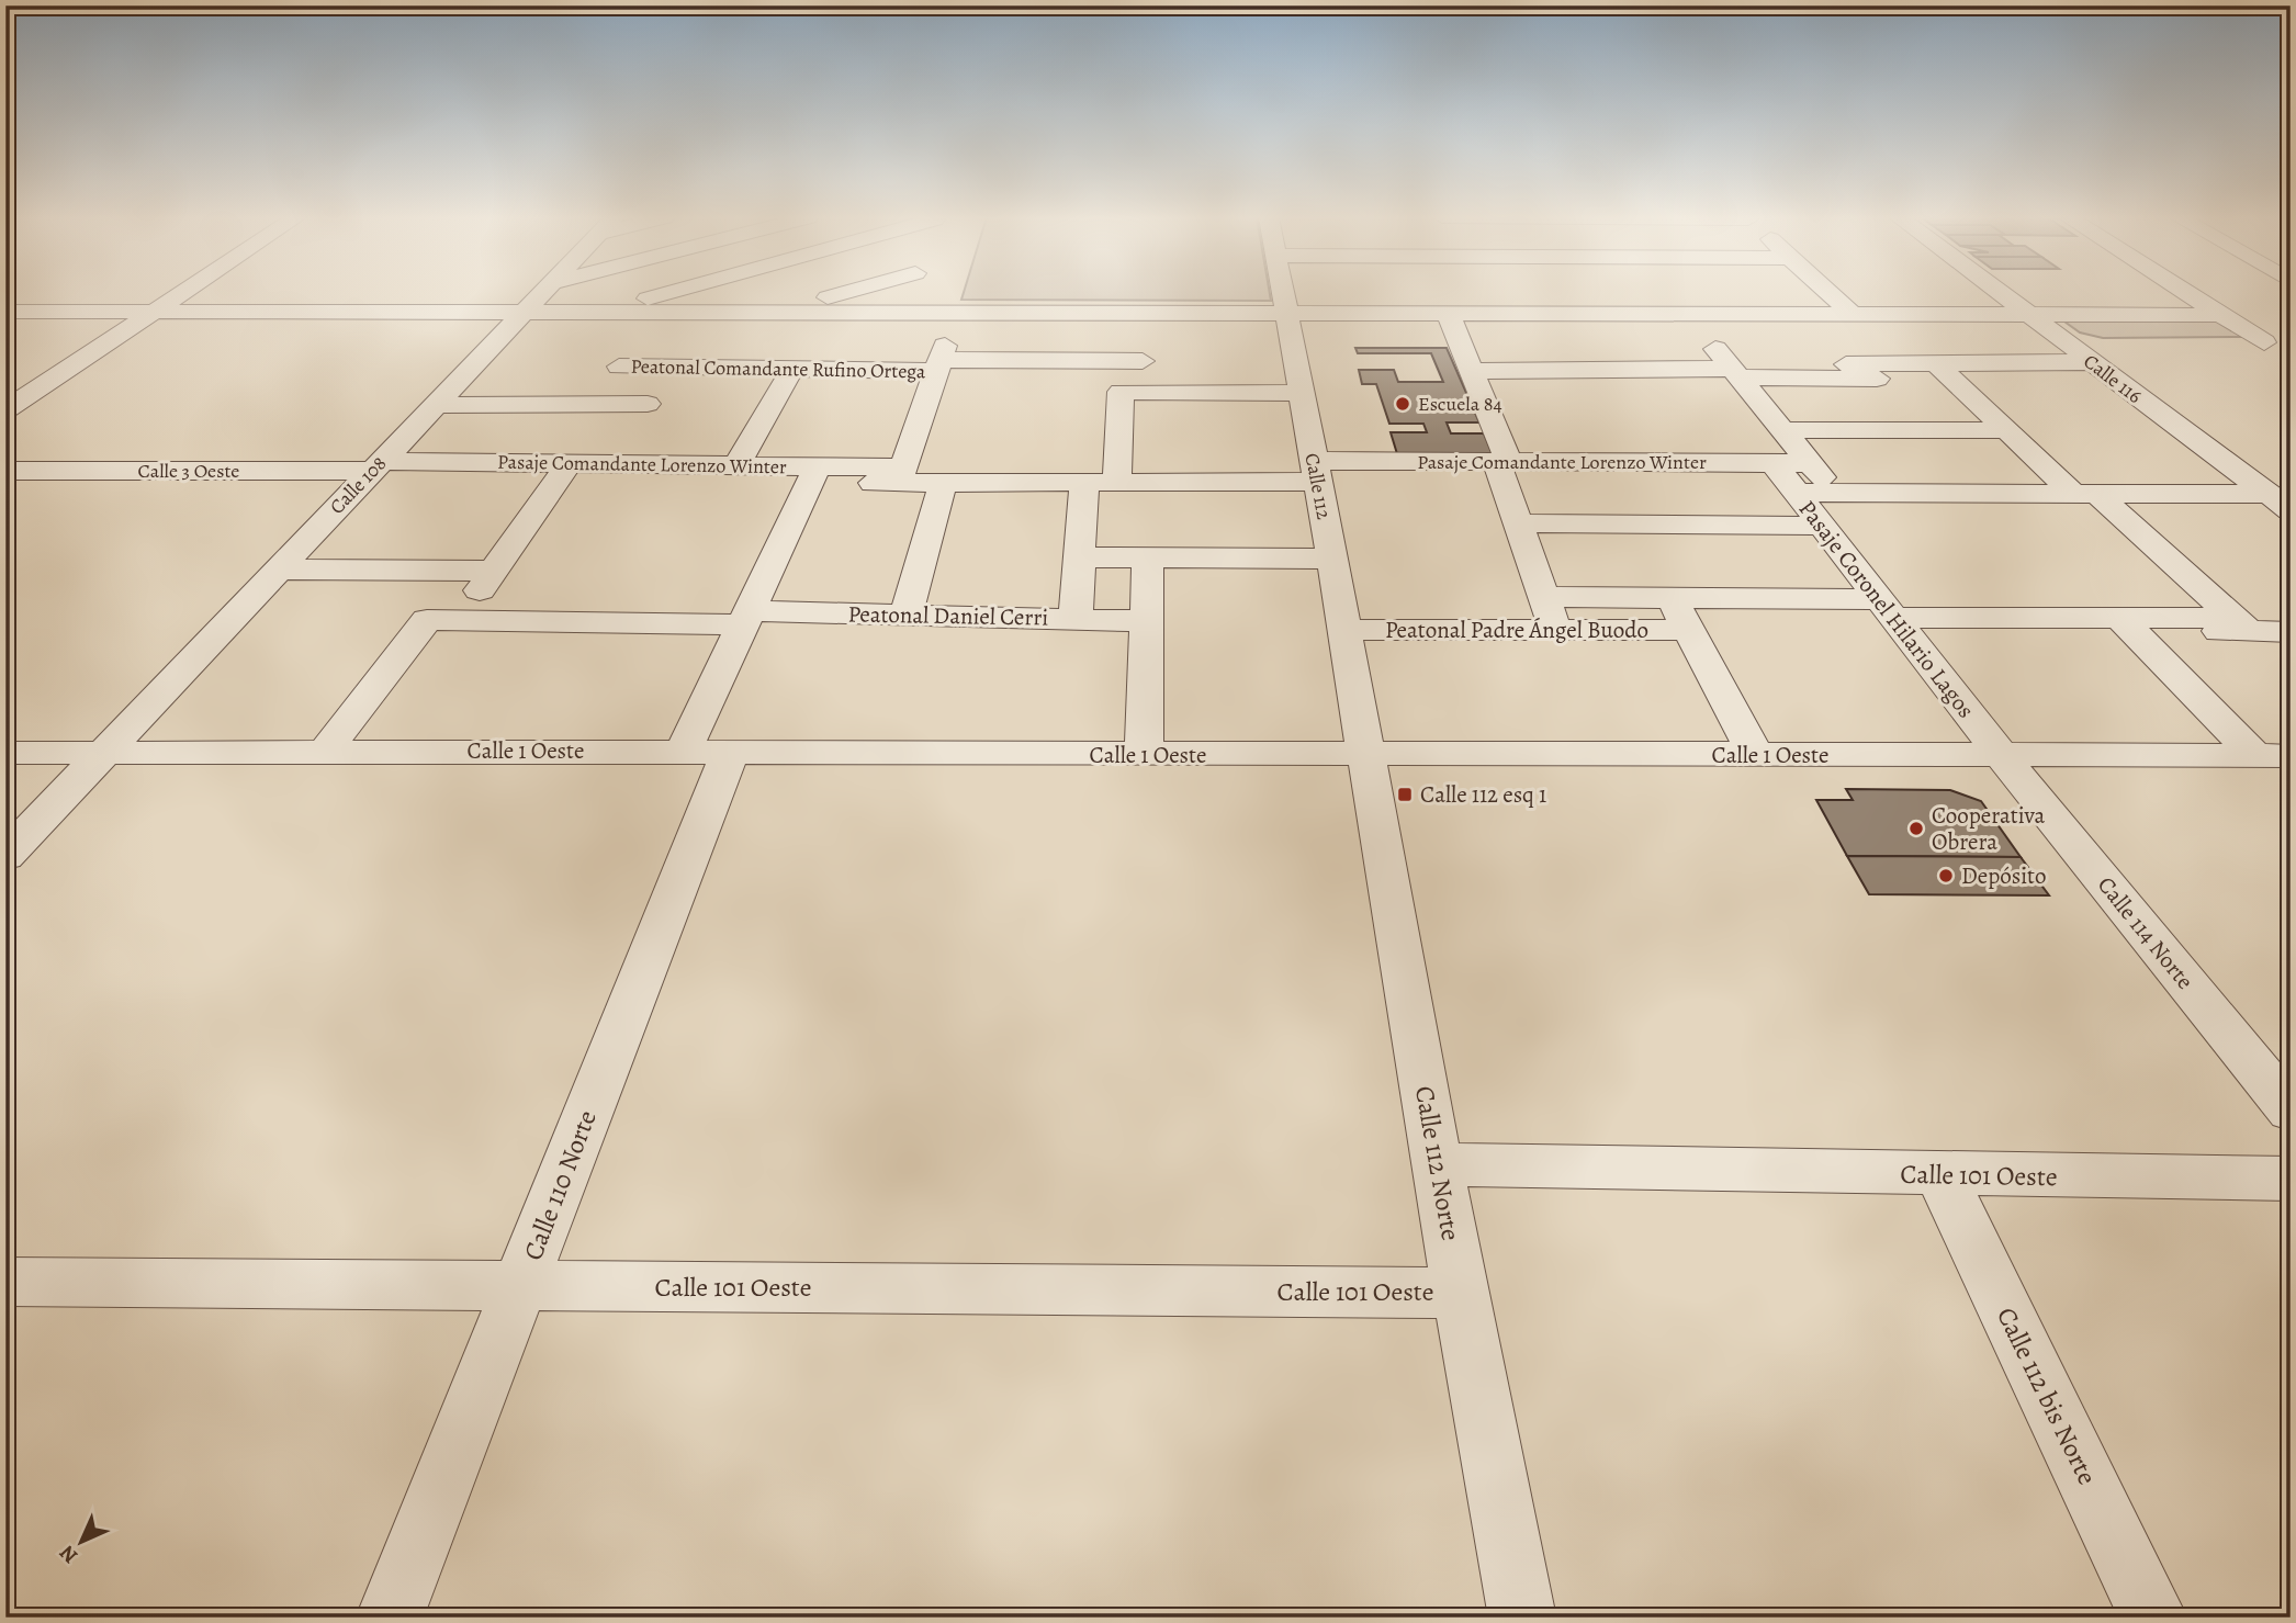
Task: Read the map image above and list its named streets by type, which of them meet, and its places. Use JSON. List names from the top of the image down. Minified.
{"streets":{"street":["Peatonal Comandante Rufino Ortega","Calle 116","Pasaje Comandante Lorenzo Winter","Calle 3 Oeste","Calle 108","Calle 112","Pasaje Coronel Hilario Lagos","Peatonal Daniel Cerri","Peatonal Padre Ángel Buodo","Calle 1 Oeste","Calle 114 Norte","Calle 112 Norte","Calle 101 Oeste","Calle 110 Norte","Calle 112 bis Norte"]},"crossings":[["Peatonal Comandante Rufino Ortega","Calle 108"],["Pasaje Comandante Lorenzo Winter","Calle 3 Oeste"],["Pasaje Comandante Lorenzo Winter","Calle 108"],["Pasaje Comandante Lorenzo Winter","Calle 112"],["Pasaje Comandante Lorenzo Winter","Pasaje Coronel Hilario Lagos"],["Calle 3 Oeste","Calle 108"],["Calle 108","Calle 1 Oeste"],["Calle 112","Peatonal Padre Ángel Buodo"],["Calle 112","Calle 1 Oeste"],["Calle 112","Calle 112 Norte"],["Pasaje Coronel Hilario Lagos","Peatonal Padre Ángel Buodo"],["Pasaje Coronel Hilario Lagos","Calle 1 Oeste"],["Pasaje Coronel Hilario Lagos","Calle 114 Norte"],["Calle 1 Oeste","Calle 114 Norte"],["Calle 1 Oeste","Calle 112 Norte"],["Calle 1 Oeste","Calle 110 Norte"],["Calle 112 Norte","Calle 101 Oeste"],["Calle 101 Oeste","Calle 110 Norte"],["Calle 101 Oeste","Calle 112 bis Norte"]],"places":{"other":["Escuela 84","Cooperativa Obrera","Depósito"],"transit":["Calle 112 esq 1"]},"north":"bottom left"}
